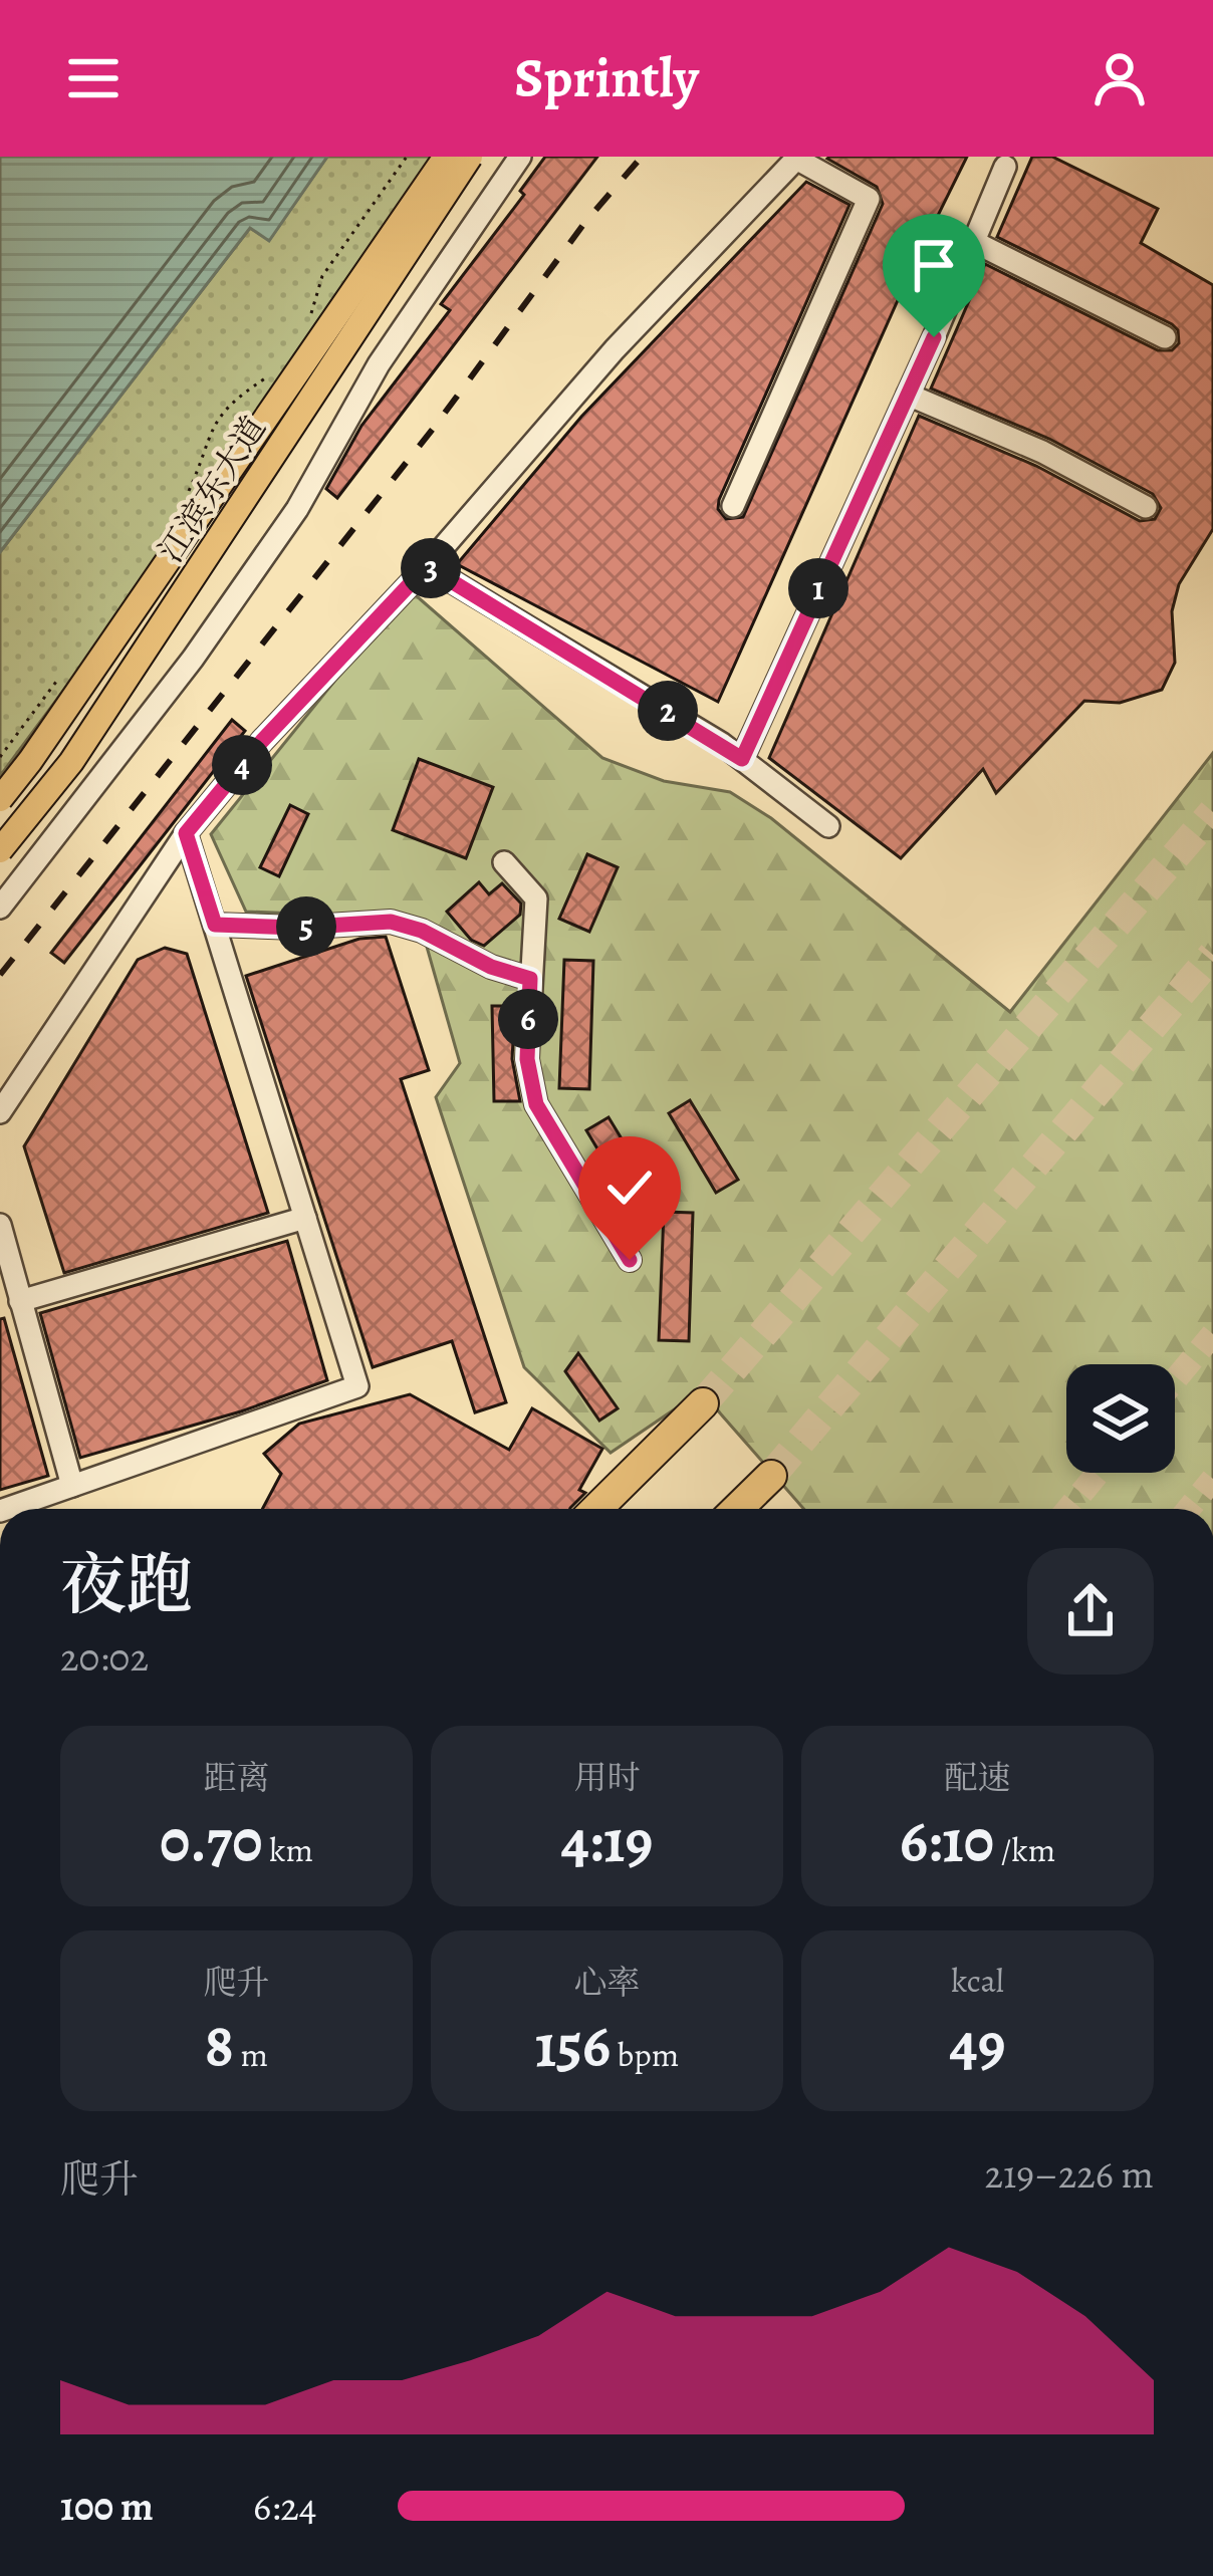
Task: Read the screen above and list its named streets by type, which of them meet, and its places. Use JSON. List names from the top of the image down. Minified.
{"streets":{"main road":["江滨东大道"]},"page":{"header":"Sprintly","pins":["3","1","2","4","5","6"],"heading":["夜跑","20:02"],"stats":[["距离","0.70 km"],["用时","4:19"],["配速","6:10 /km"],["爬升","8 m"],["心率","156 bpm"],["kcal","49"]],"chart":["爬升","219–226 m"],"list":[{"name":"100 m","note":"6:24"}]}}
